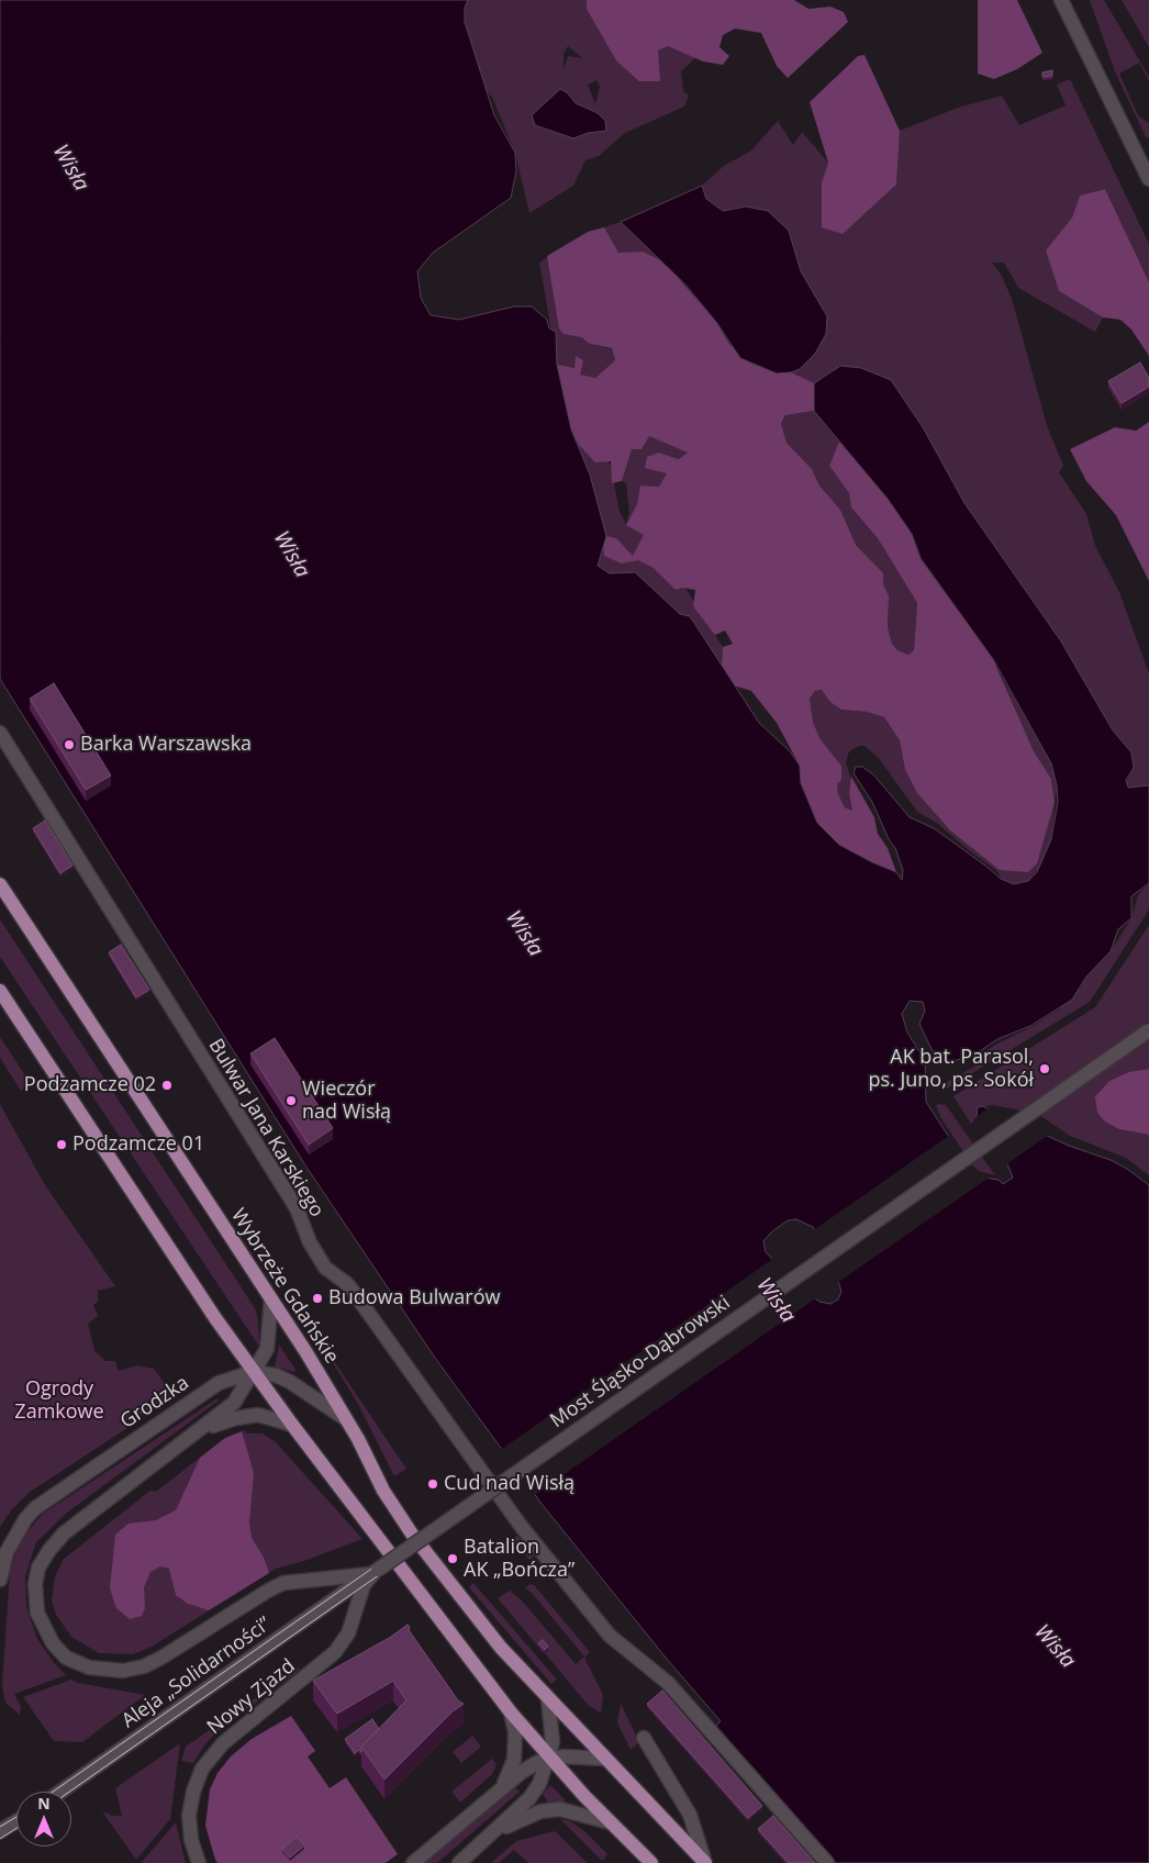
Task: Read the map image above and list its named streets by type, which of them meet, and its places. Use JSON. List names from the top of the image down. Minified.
{"streets":{"main road":["Bulwar Jana Karskiego","Wybrzeże Gdańskie","Most Śląsko-Dąbrowski","Grodzka","Aleja „Solidarności”","Nowy Zjazd"]},"crossings":[["Wybrzeże Gdańskie","Grodzka"],["Most Śląsko-Dąbrowski","Aleja „Solidarności”"],["Most Śląsko-Dąbrowski","Nowy Zjazd"],["Aleja „Solidarności”","Nowy Zjazd"]],"water":["Wisła"],"parks":["Ogrody Zamkowe"],"places":["Barka Warszawska","AK bat. Parasol, ps. Juno, ps. Sokół","Podzamcze 02","Wieczór nad Wisłą","Podzamcze 01","Budowa Bulwarów","Cud nad Wisłą","Batalion AK „Bończa”"],"north":"top"}
